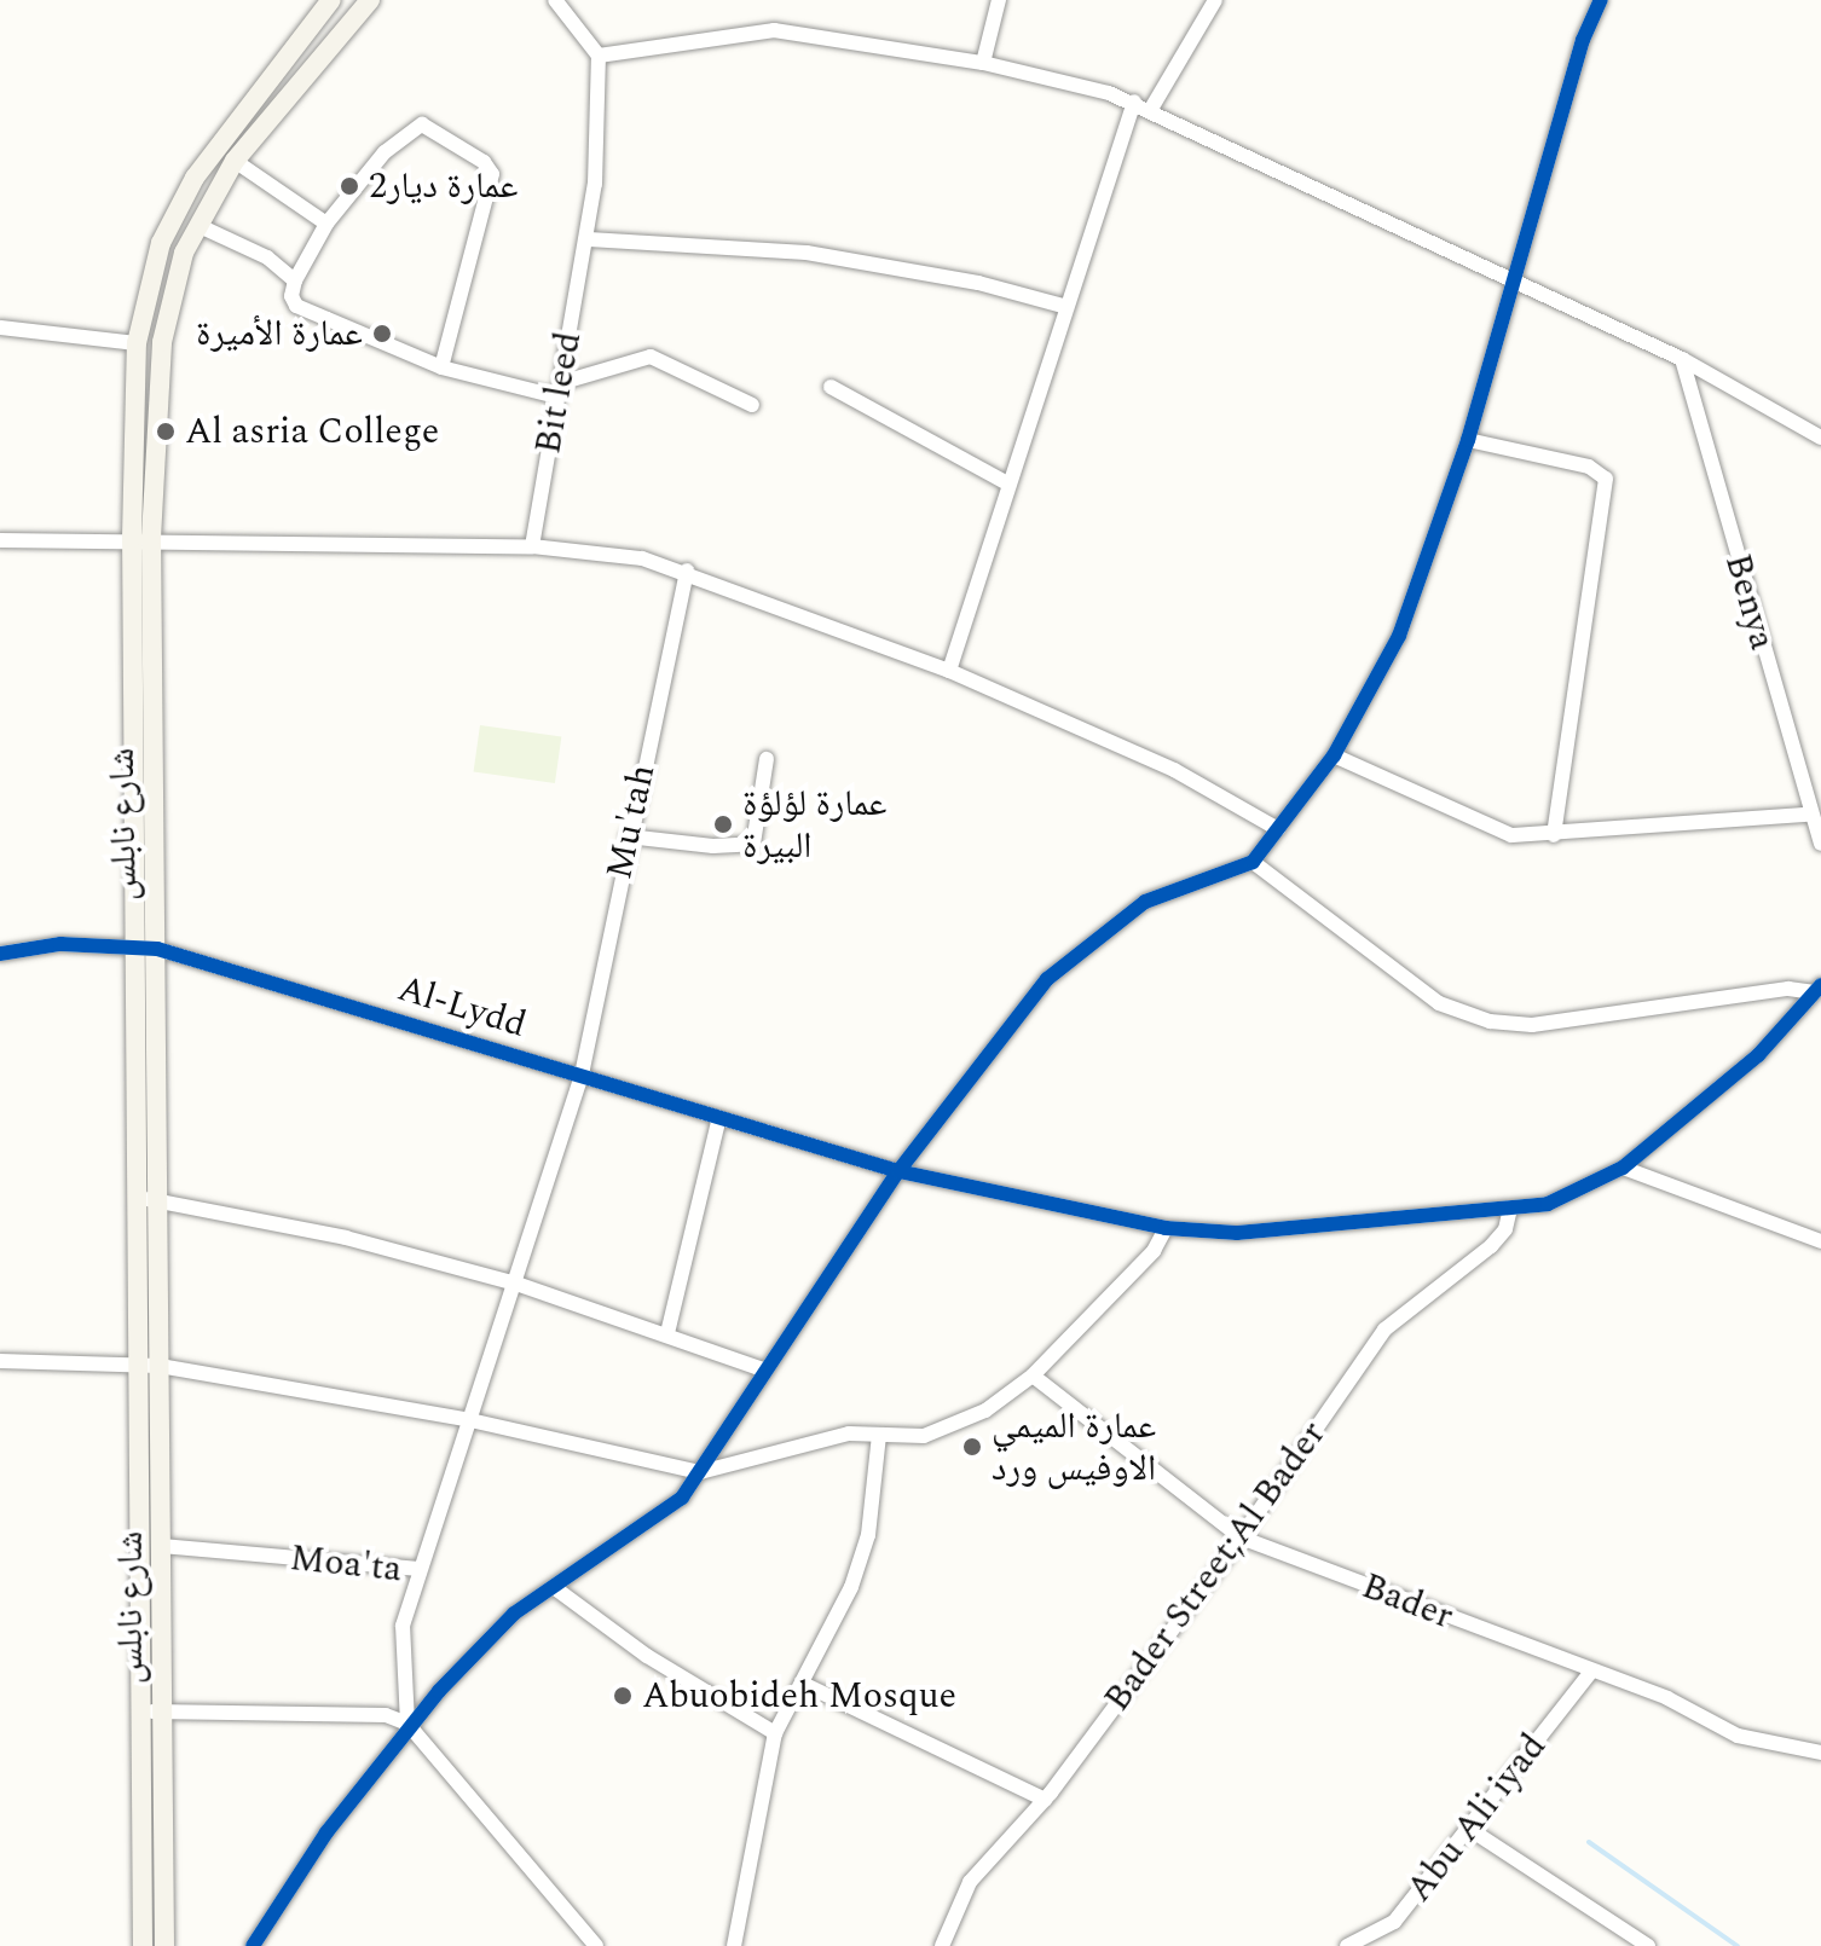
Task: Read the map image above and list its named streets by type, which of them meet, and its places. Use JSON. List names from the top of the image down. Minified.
{"streets":{"main road":["شارع نابلس"],"street":["Bit leed","Benya","Mu'tah","Al-Lydd","Moa'ta","Bader Street;Al Bader","Bader","Abu Ali iyad"]},"crossings":[["Mu'tah","Al-Lydd"],["Mu'tah","Moa'ta"],["شارع نابلس","Al-Lydd"],["شارع نابلس","Moa'ta"],["Al-Lydd","Bader Street;Al Bader"],["Bader Street;Al Bader","Bader"],["Bader","Abu Ali iyad"]],"places":["عمارة ديار2","عمارة الأميرة","Al asria College","عمارة لؤلؤة البيرة","عمارة الميمي الاوفيس ورد","Abuobideh Mosque"]}
